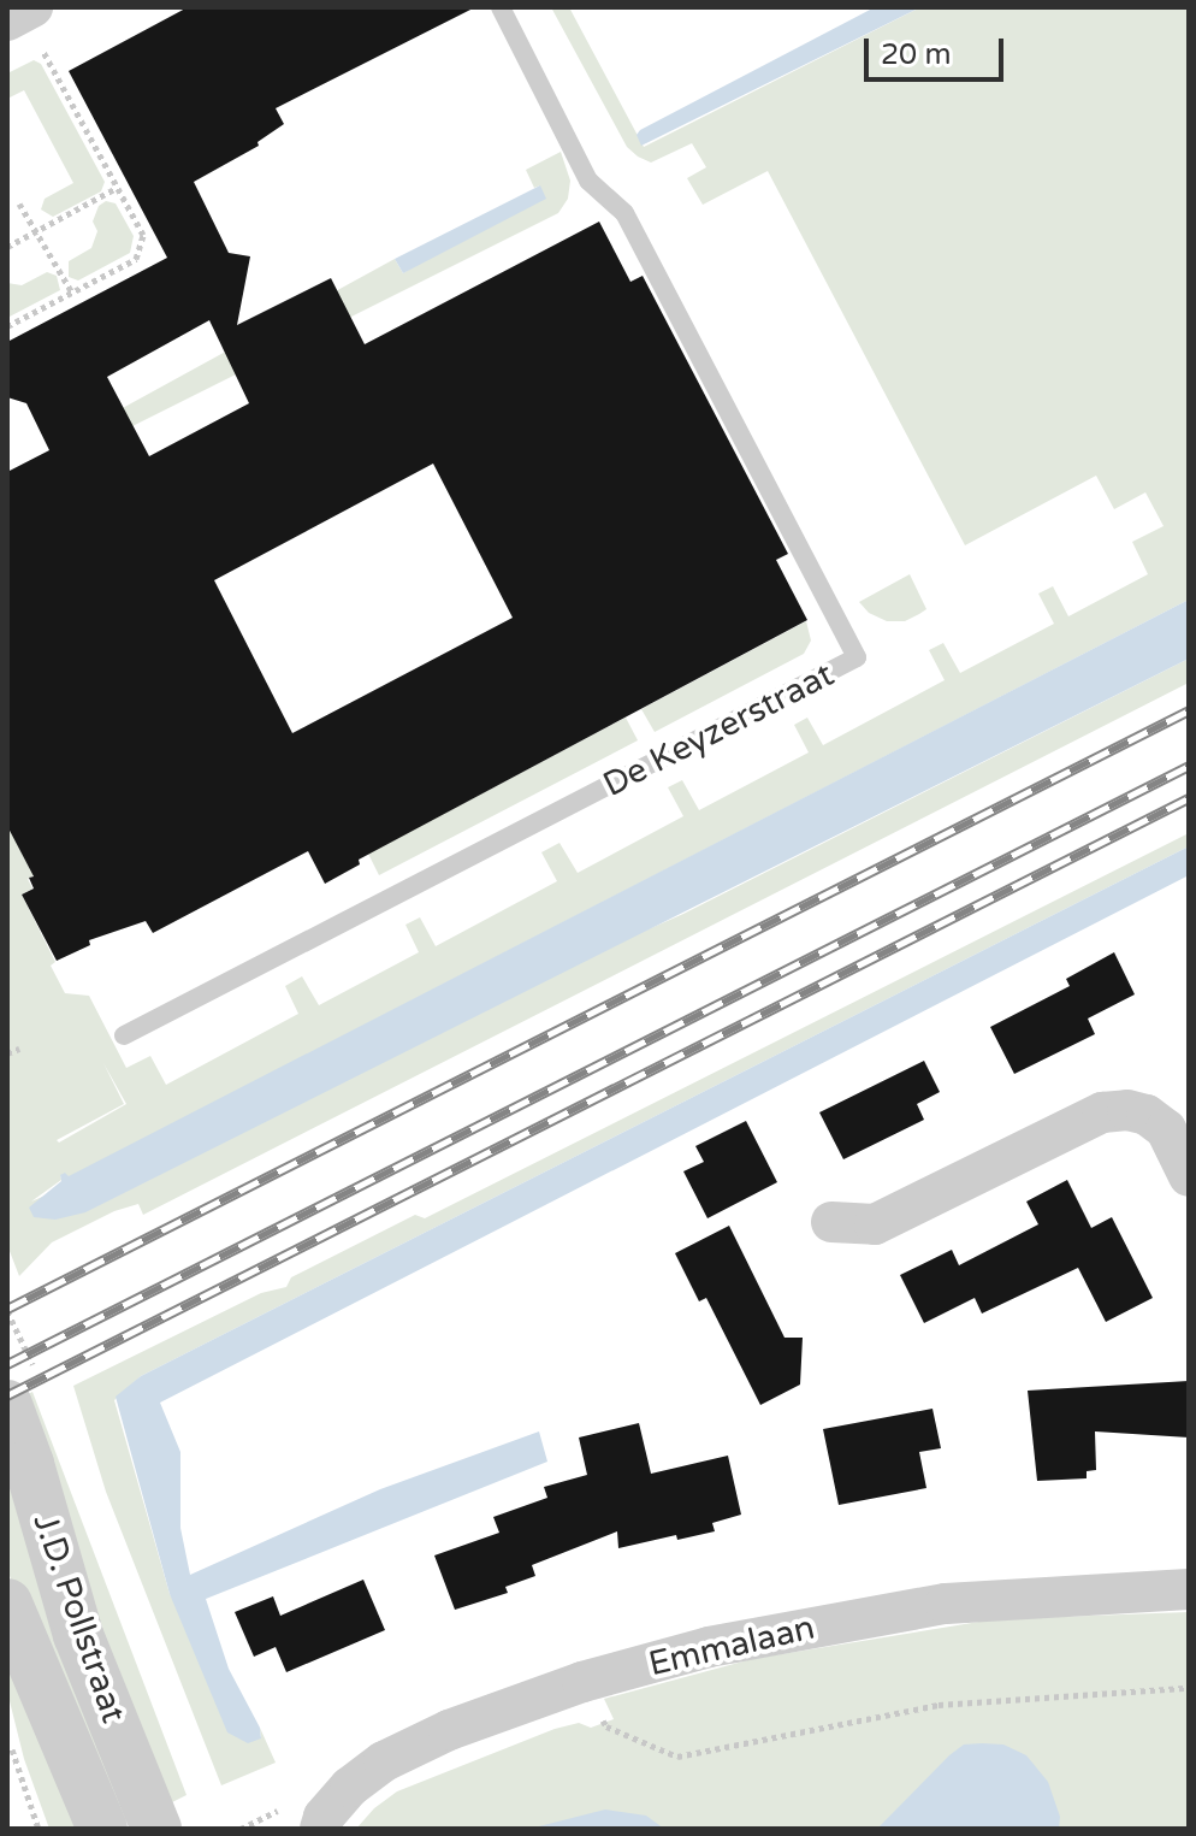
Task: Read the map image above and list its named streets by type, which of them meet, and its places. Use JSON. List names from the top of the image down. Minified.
{"streets":{"street":["J.D. Pollstraat","Emmalaan"],"lane":["De Keyzerstraat"]},"scale_bar":"20 m"}
